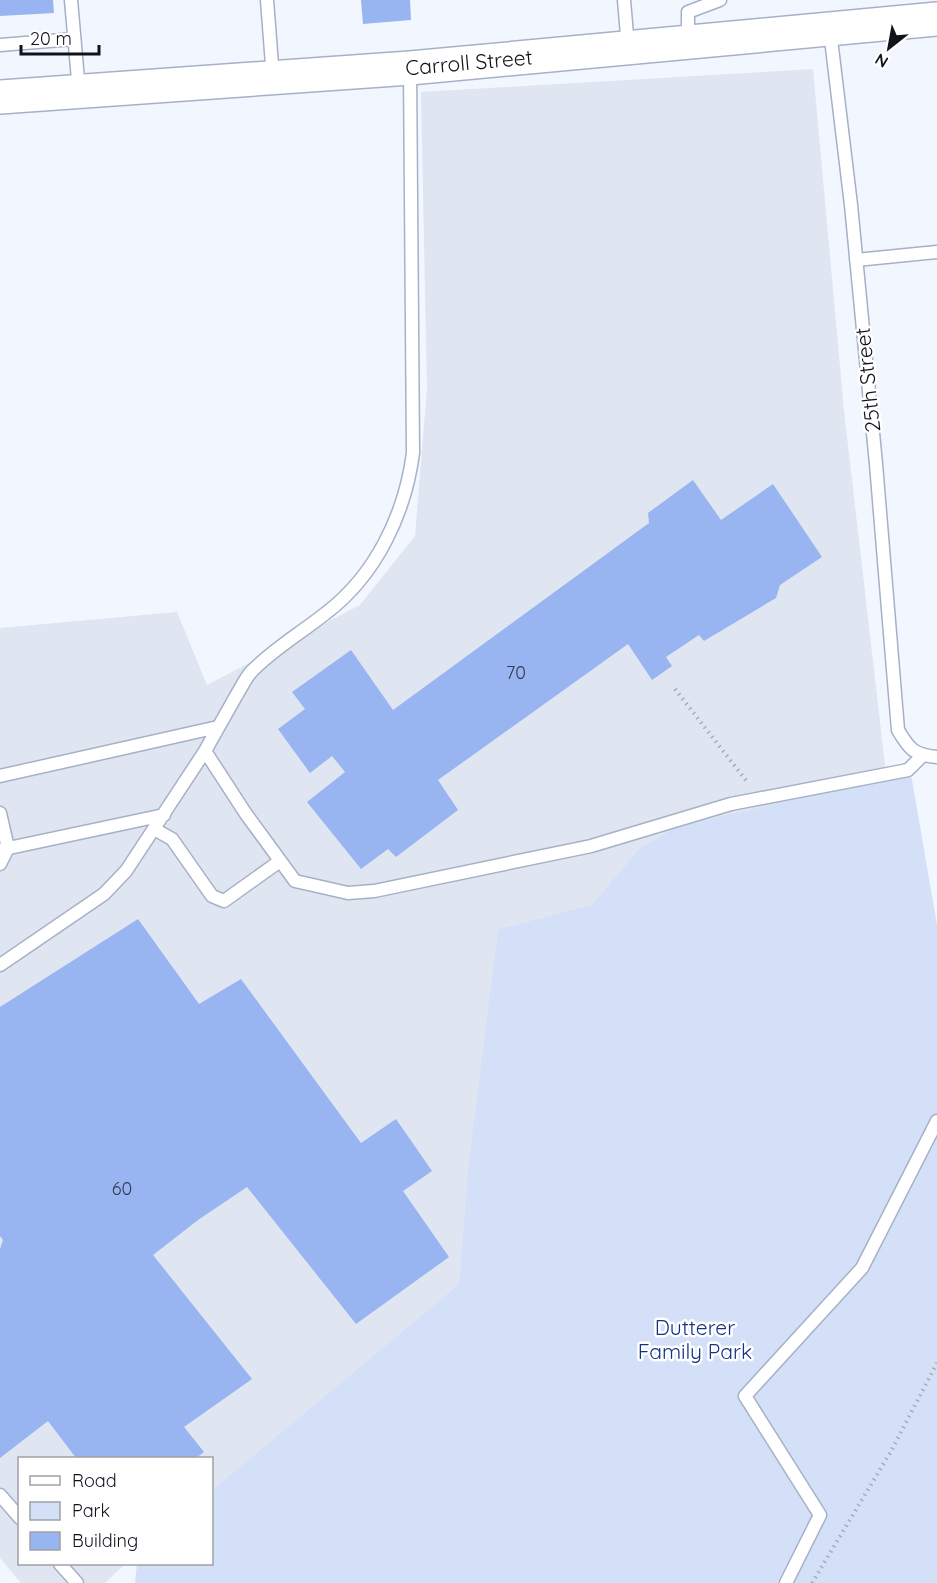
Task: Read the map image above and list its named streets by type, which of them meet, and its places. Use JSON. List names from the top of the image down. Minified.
{"streets":{"street":["Carroll Street"],"lane":["25th Street"]},"crossings":[["Carroll Street","25th Street"]],"parks":["Dutterer Family Park"],"house_numbers":["70","60"],"legend":["Road","Park","Building"],"scale_bar":"20 m","north":"bottom left"}
